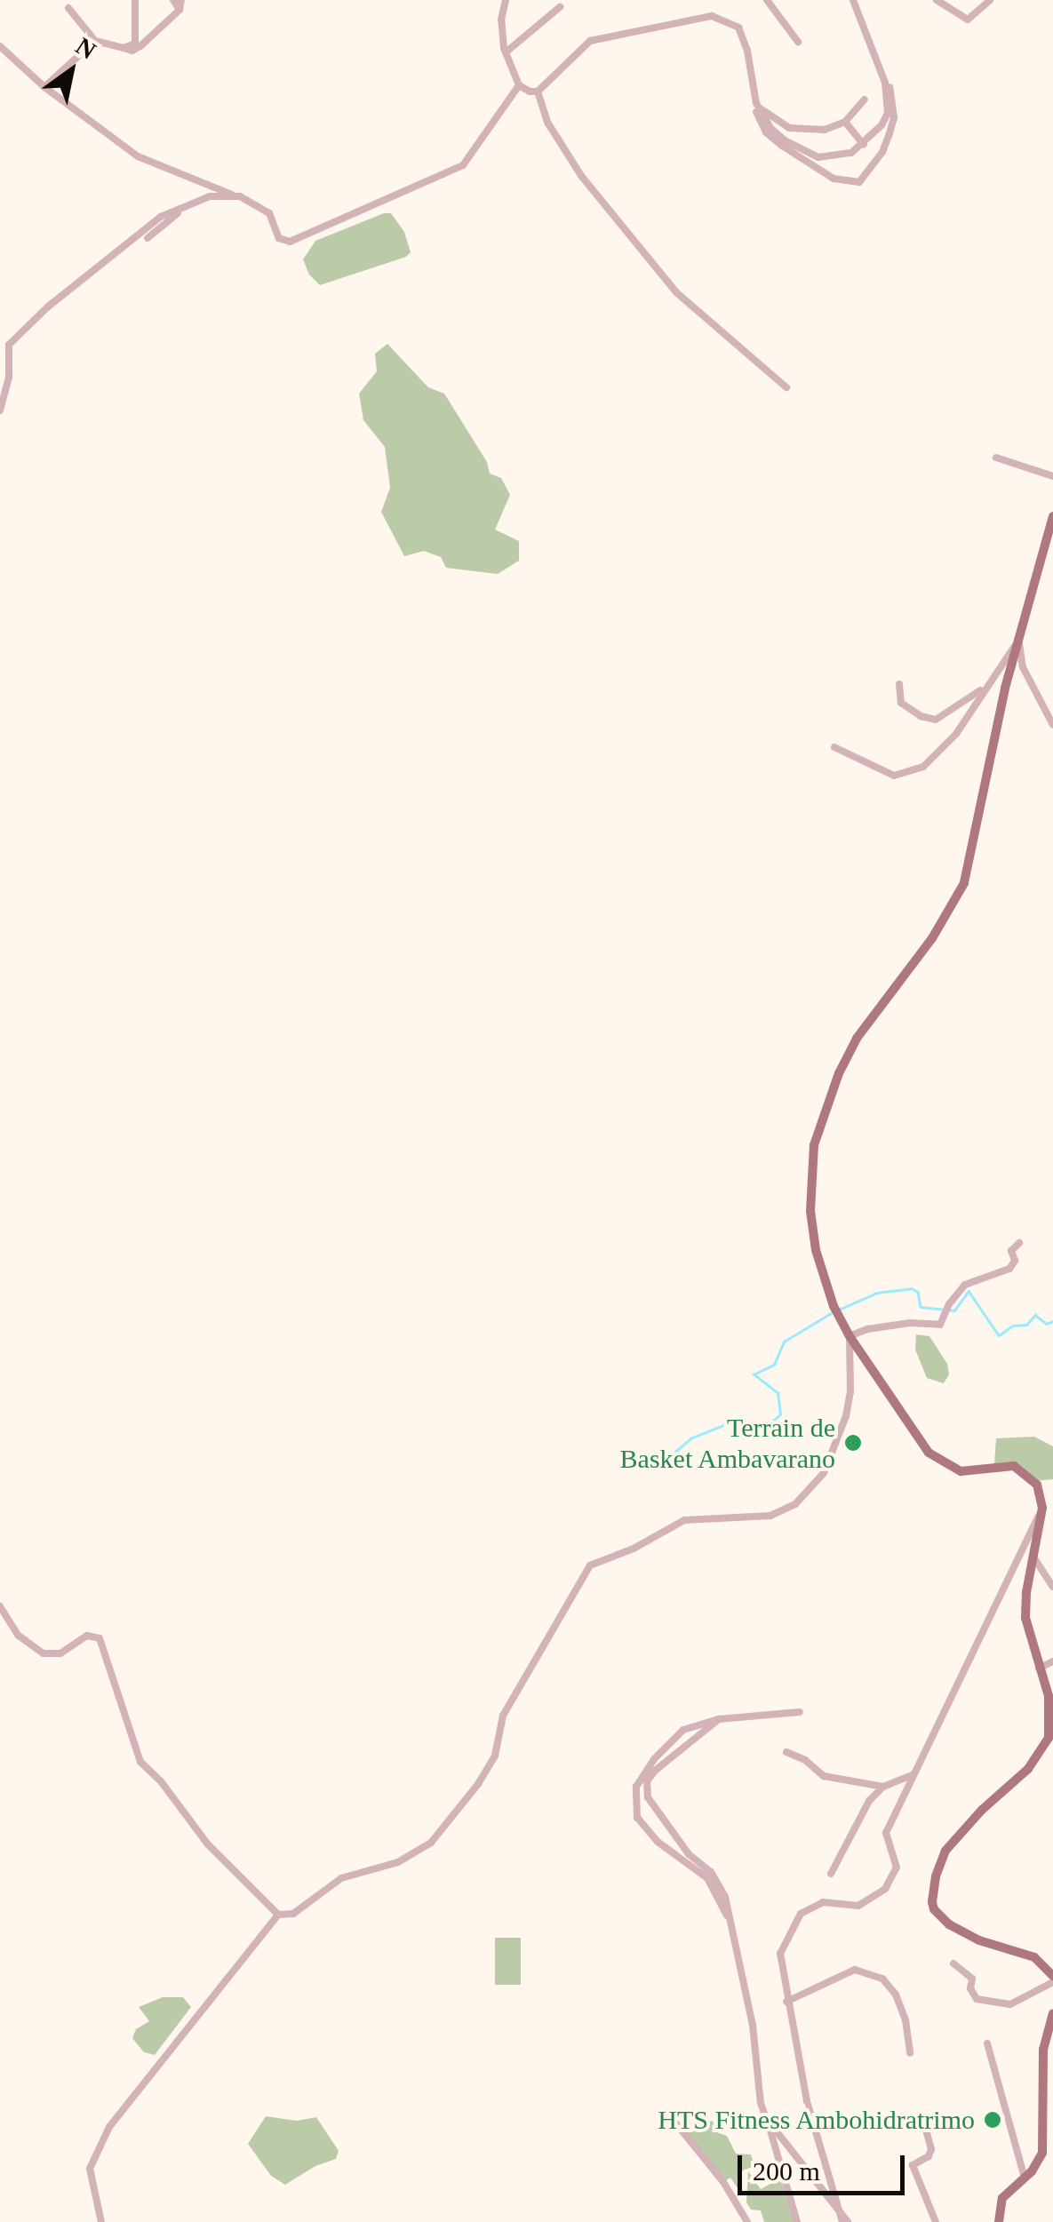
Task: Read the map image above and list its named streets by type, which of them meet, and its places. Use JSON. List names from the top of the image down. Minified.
{"places":["Terrain de Basket Ambavarano","HTS Fitness Ambohidratrimo"],"scale_bar":"200 m","north":"top right"}
